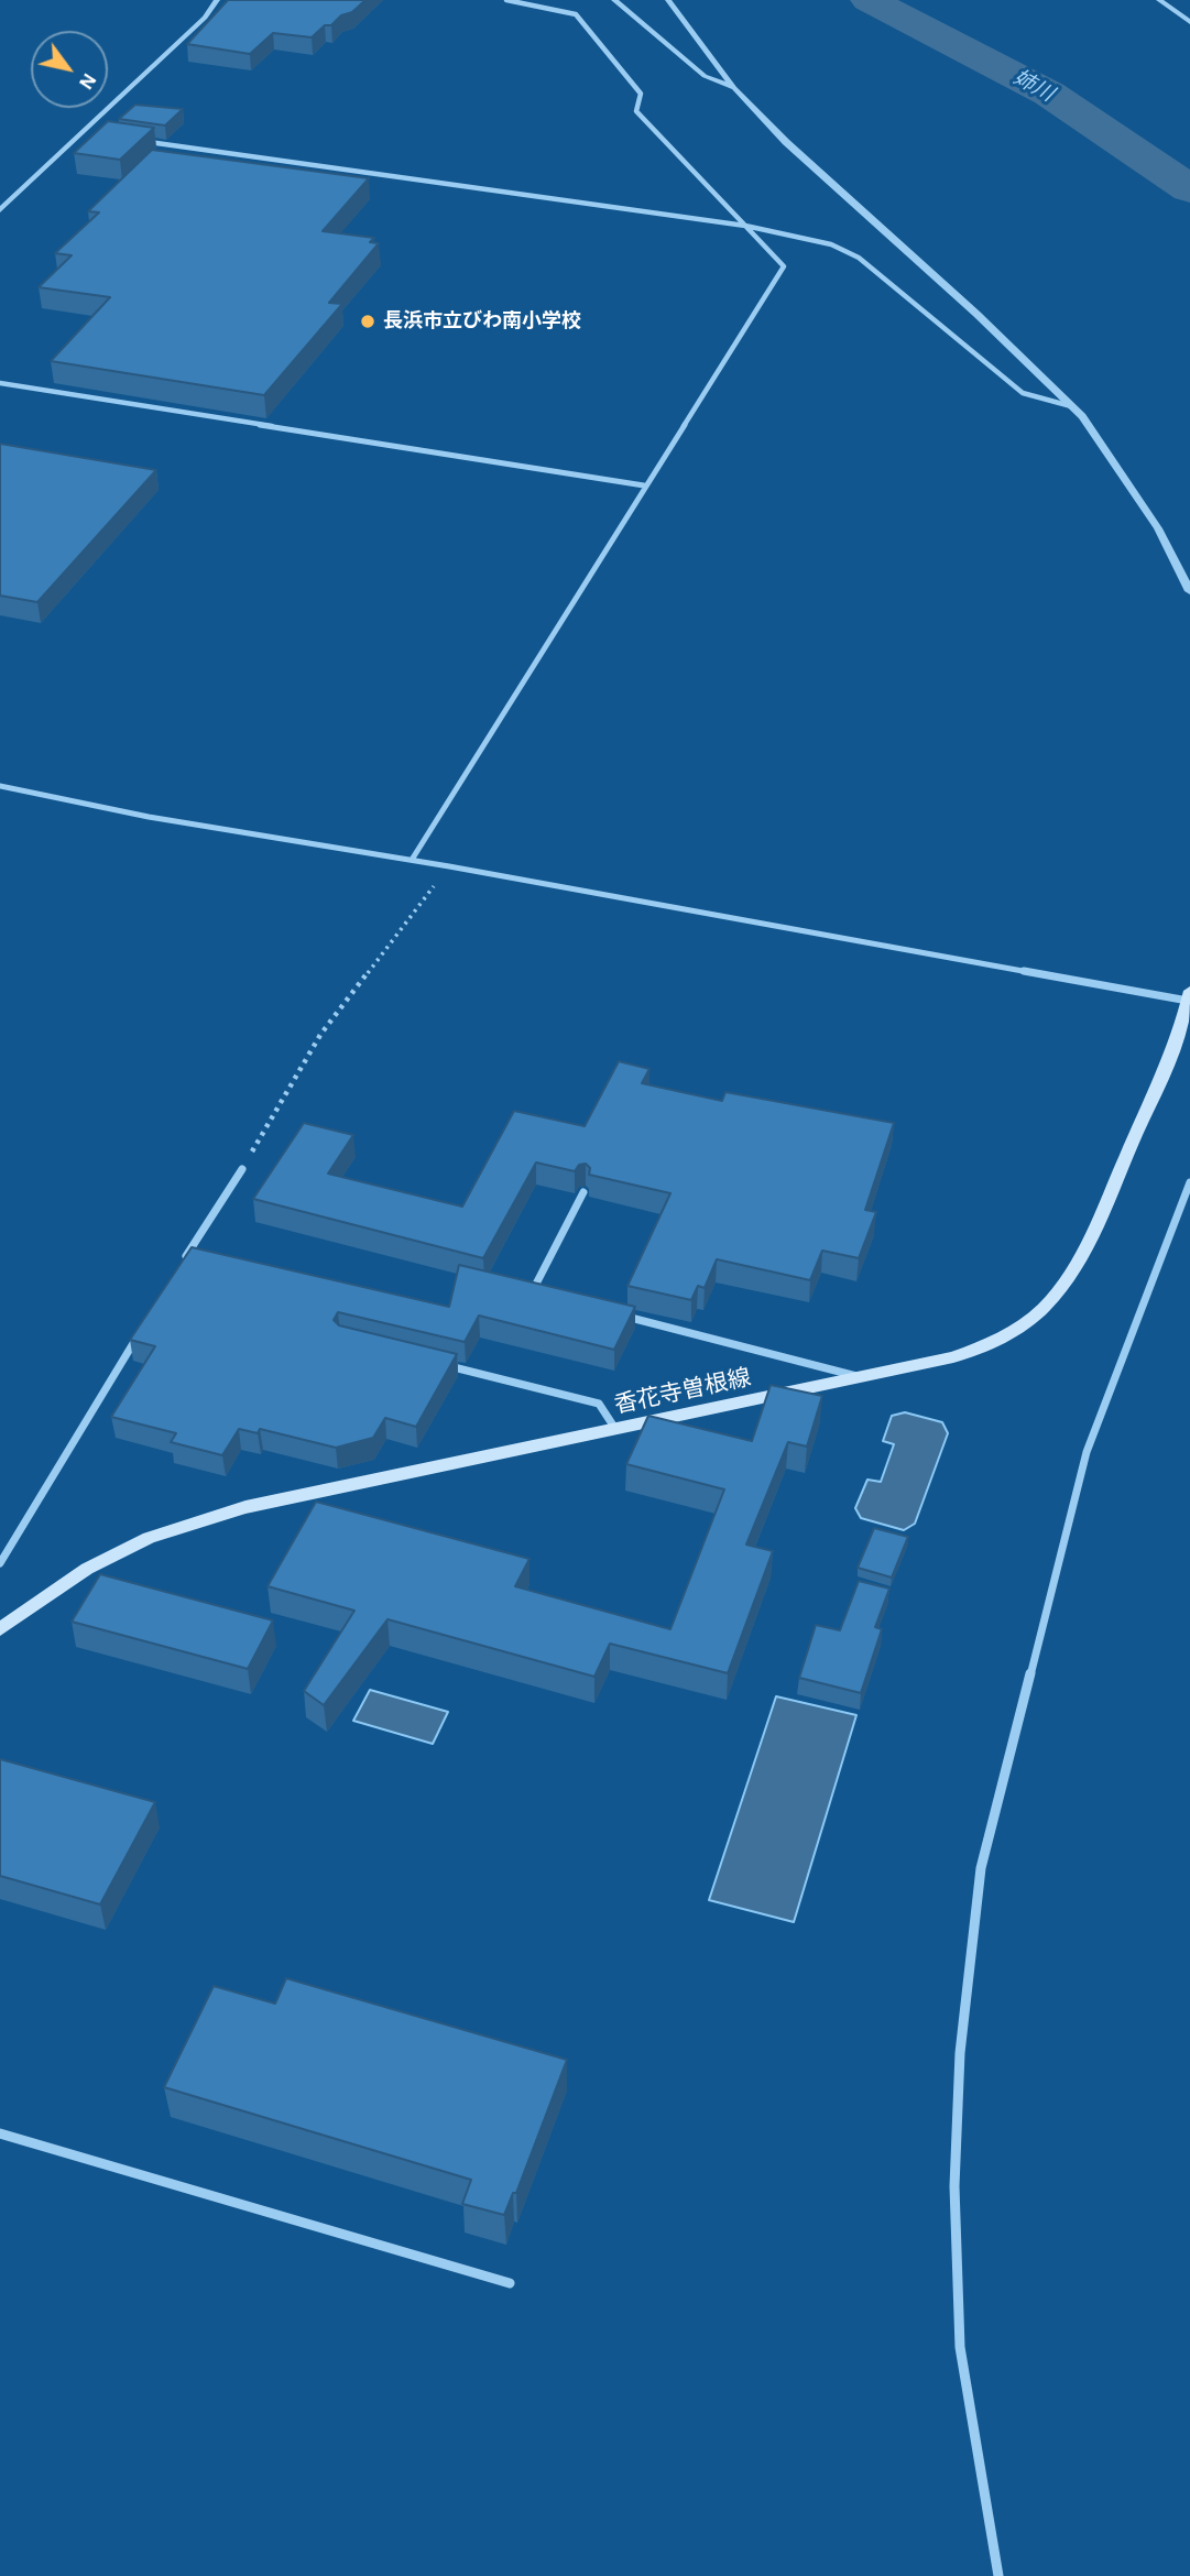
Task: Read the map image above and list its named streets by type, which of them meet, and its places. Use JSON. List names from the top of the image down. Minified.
{"streets":{"main road":["香花寺曽根線"]},"water":["姉川"],"places":["長浜市立びわ南小学校"],"north":"bottom right"}
